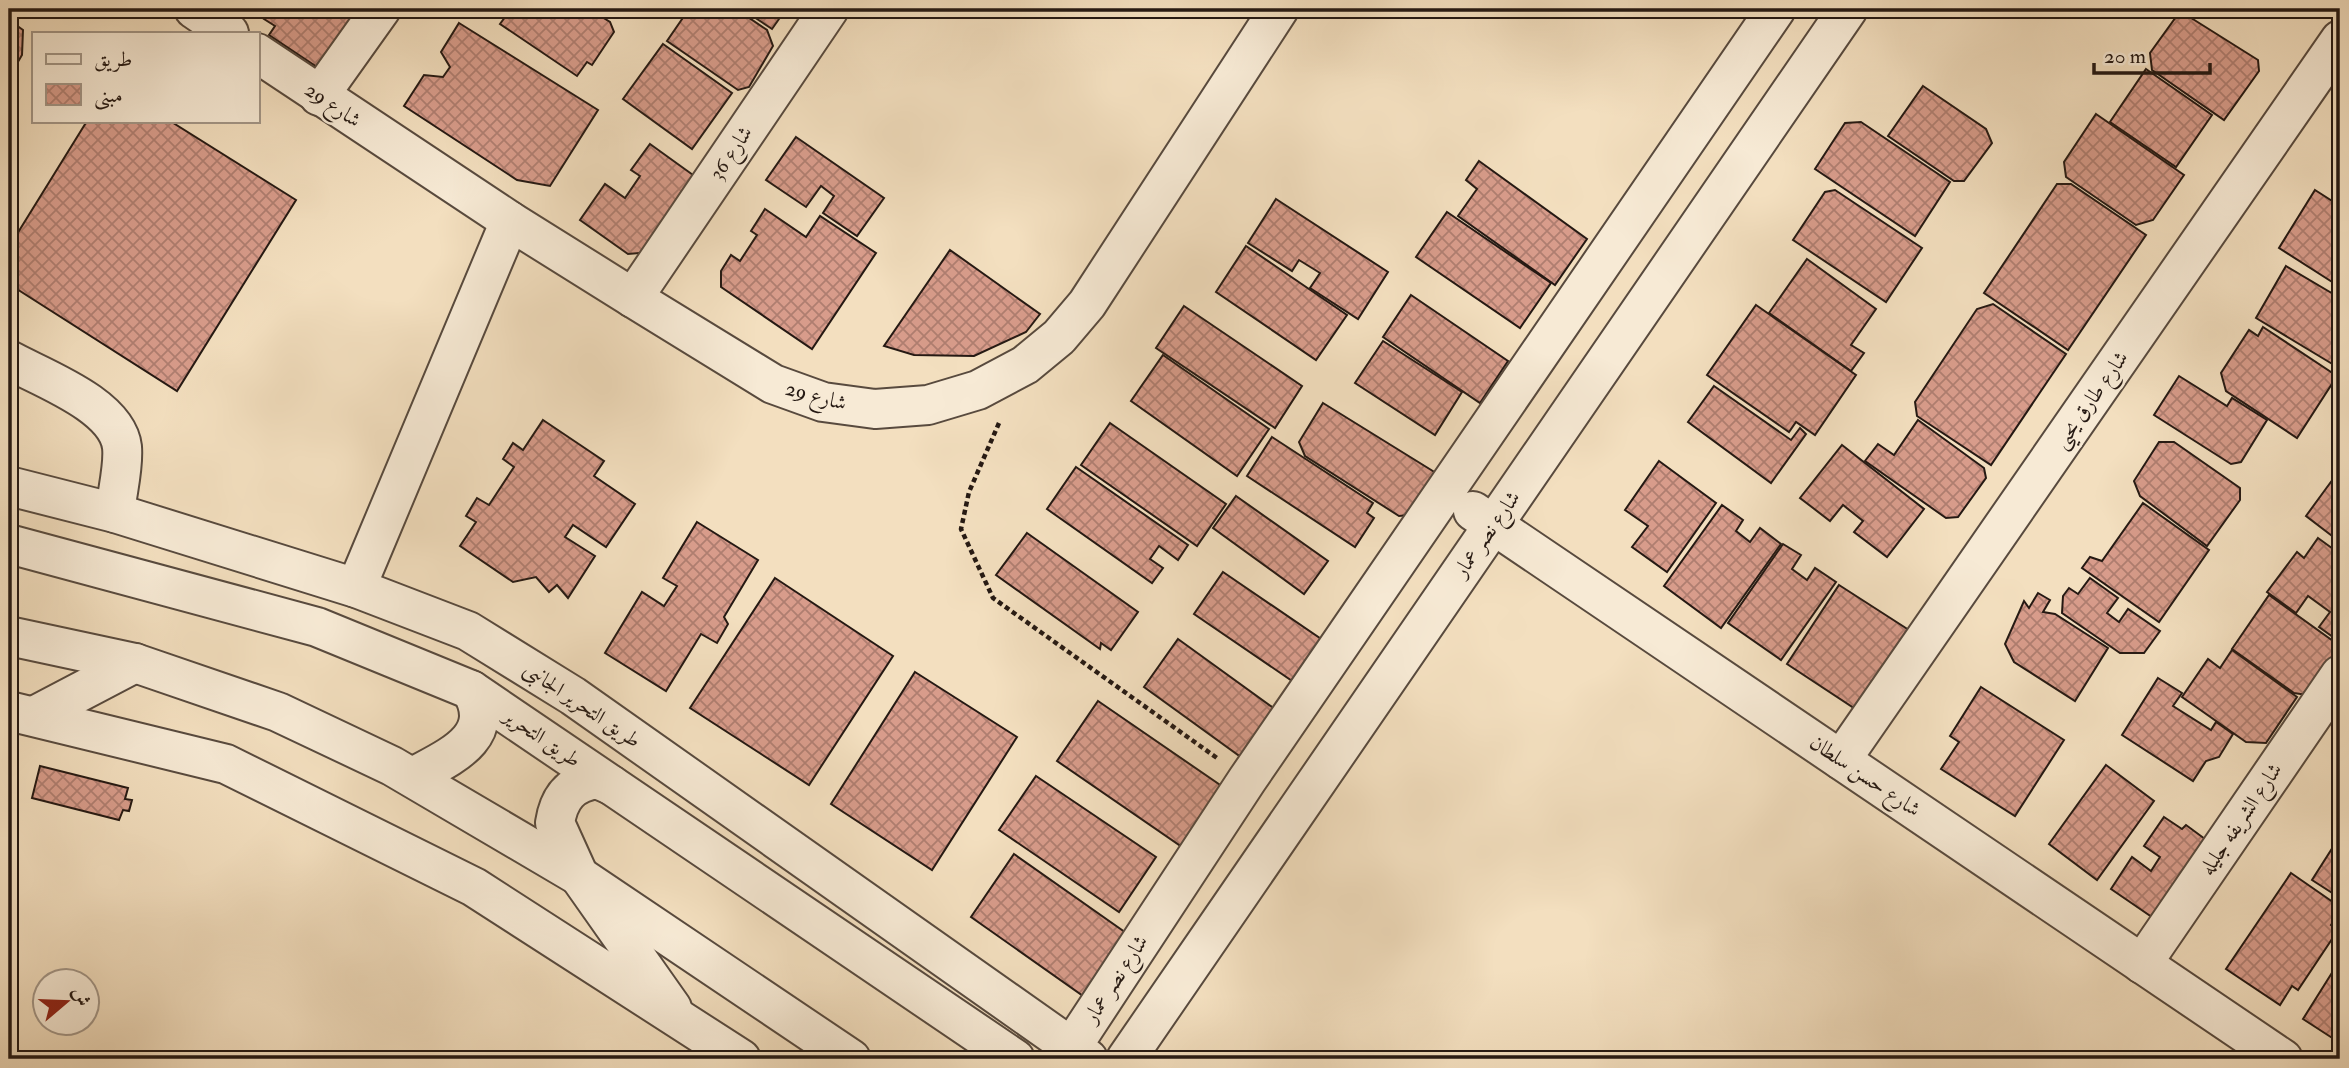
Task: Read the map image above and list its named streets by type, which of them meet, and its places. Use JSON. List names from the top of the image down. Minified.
{"streets":{"street":["شارع 29","شارع 36","شارع طارق يحيى","شارع نصر عمار","طريق التحرير الجانبى","طريق التحرير","شارع حسن سلطان","شارع الشريفه جليله"]},"crossings":[["شارع 29","شارع 36"],["شارع طارق يحيى","شارع حسن سلطان"],["شارع نصر عمار","طريق التحرير الجانبى"],["شارع نصر عمار","شارع حسن سلطان"],["شارع حسن سلطان","شارع الشريفه جليله"]],"legend":["طريق","مبنى"],"scale_bar":"20 m","north":"right"}
